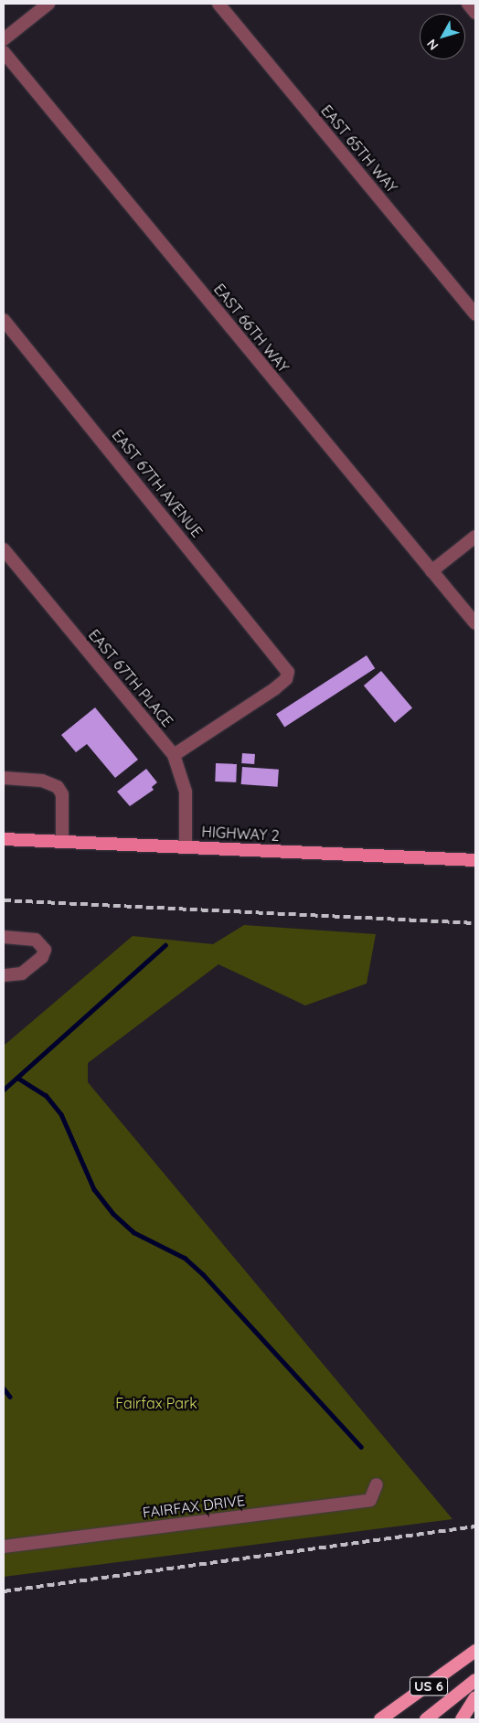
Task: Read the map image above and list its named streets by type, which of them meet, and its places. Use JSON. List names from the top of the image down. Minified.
{"streets":{"highway":["US 6"],"main road":["HIGHWAY 2"],"street":["EAST 65TH WAY","EAST 66TH WAY","EAST 67TH AVENUE","EAST 67TH PLACE","FAIRFAX DRIVE"]},"crossings":[["EAST 67TH AVENUE","EAST 67TH PLACE"],["EAST 67TH PLACE","HIGHWAY 2"]],"parks":["Fairfax Park"],"north":"bottom left"}
